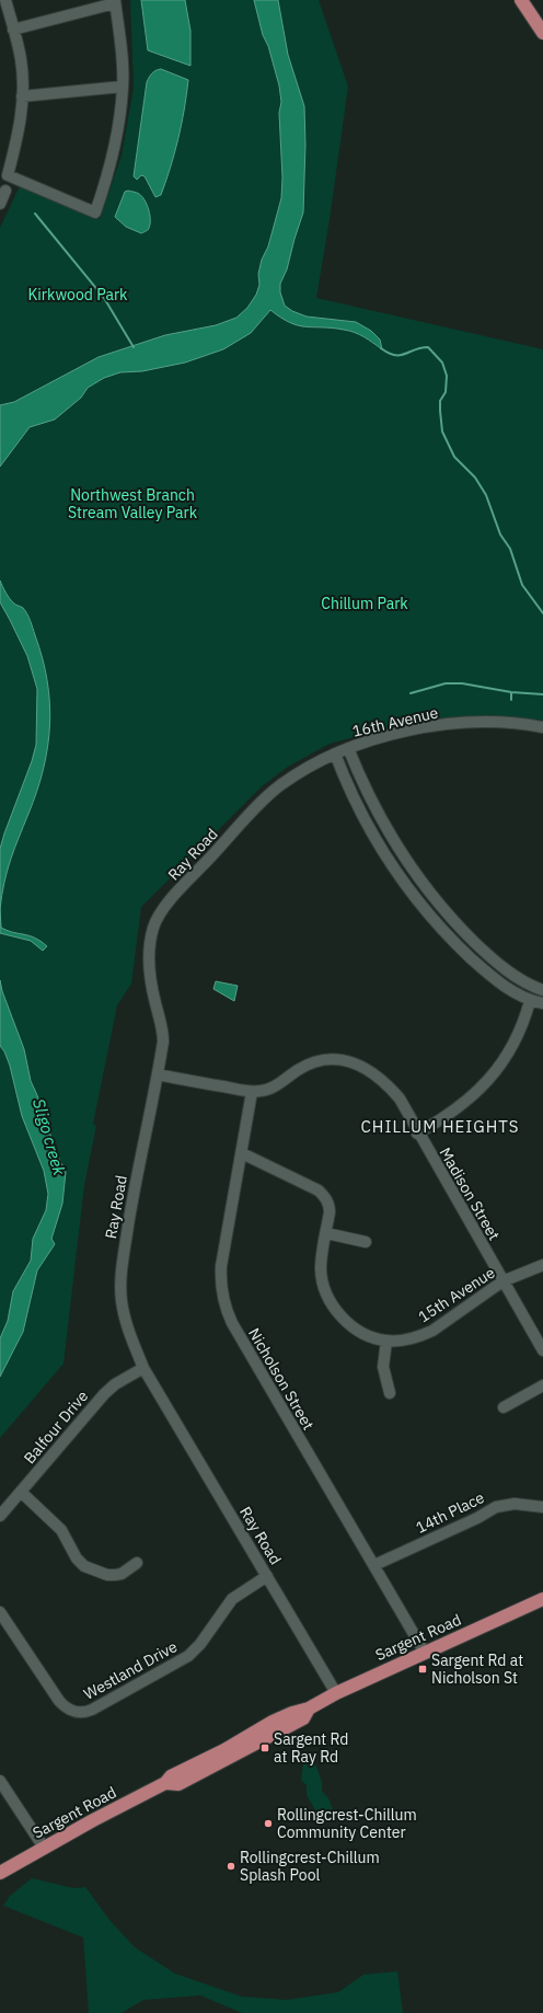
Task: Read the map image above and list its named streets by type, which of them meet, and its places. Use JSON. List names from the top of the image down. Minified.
{"streets":{"main road":["Sargent Road"],"street":["16th Avenue","Ray Road","Madison Street","15th Avenue","Nicholson Street","Balfour Drive","14th Place","Westland Drive"]},"crossings":[["16th Avenue","Ray Road"],["Ray Road","Madison Street"],["Ray Road","Balfour Drive"],["Ray Road","Sargent Road"],["Ray Road","Westland Drive"],["Madison Street","15th Avenue"],["Madison Street","Nicholson Street"],["15th Avenue","Nicholson Street"],["Nicholson Street","14th Place"],["Nicholson Street","Sargent Road"]],"districts":["CHILLUM HEIGHTS"],"water":["Sligo creek"],"parks":["Kirkwood Park","Northwest Branch Stream Valley Park","Chillum Park"],"places":{"transit":["Sargent Rd at Nicholson St","Sargent Rd at Ray Rd"],"other":["Rollingcrest-Chillum Community Center","Rollingcrest-Chillum Splash Pool"]}}
